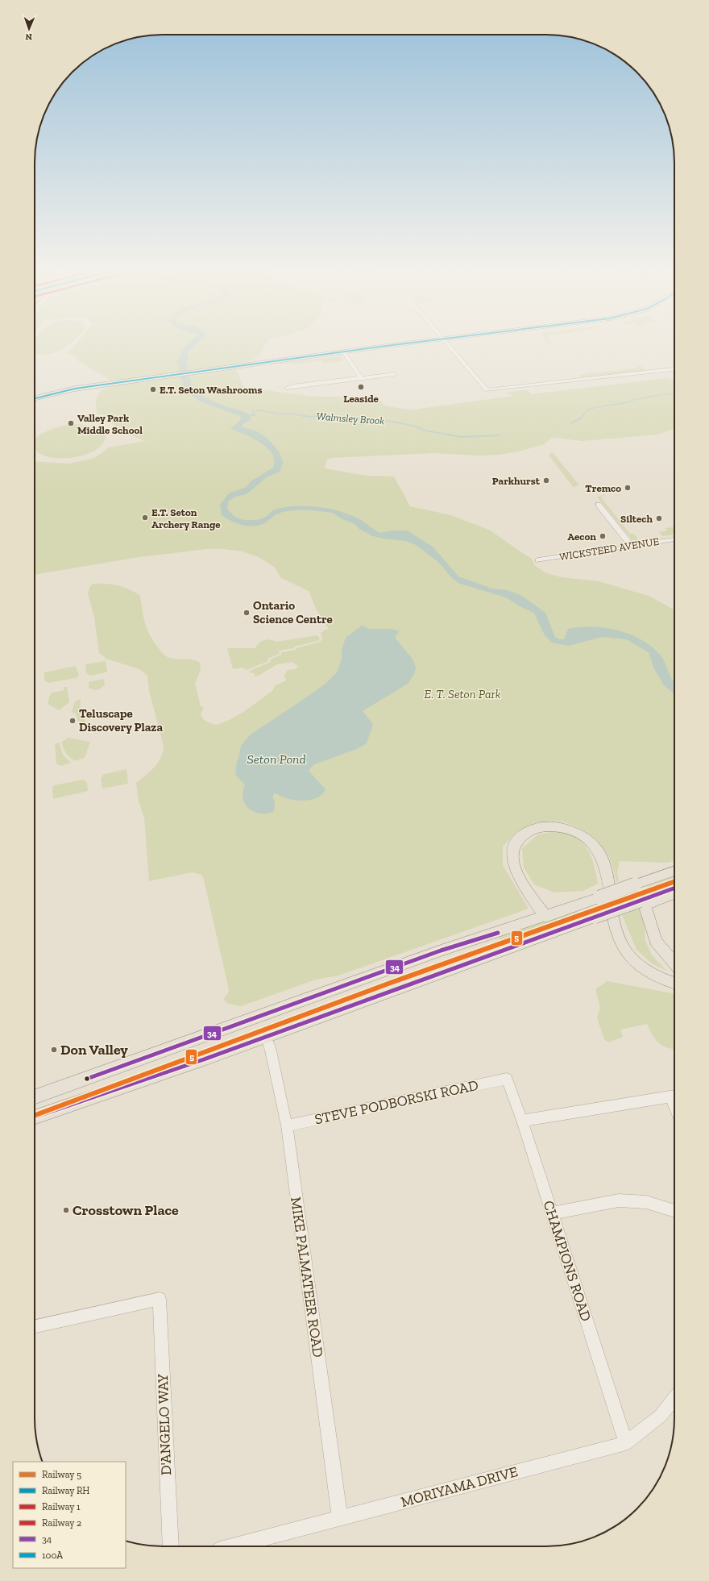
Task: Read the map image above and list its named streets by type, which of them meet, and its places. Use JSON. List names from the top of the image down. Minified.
{"streets":{"street":["WICKSTEED AVENUE","STEVE PODBORSKI ROAD","CHAMPIONS ROAD","MIKE PALMATEER ROAD","D'ANGELO WAY","MORIYAMA DRIVE"]},"crossings":[["STEVE PODBORSKI ROAD","CHAMPIONS ROAD"],["STEVE PODBORSKI ROAD","MIKE PALMATEER ROAD"],["CHAMPIONS ROAD","MORIYAMA DRIVE"],["MIKE PALMATEER ROAD","MORIYAMA DRIVE"]],"water":["Walmsley Brook","Seton Pond"],"parks":["E. T. Seton Park"],"places":["Leaside","E.T. Seton Washrooms","Valley Park Middle School","Parkhurst","Tremco","E.T. Seton Archery Range","Siltech","Aecon","Ontario Science Centre","Teluscape Discovery Plaza","Don Valley","Crosstown Place"],"lines":["transit line 100A","rail line 5","transit line 34"],"legend":["Railway 5","Railway RH","Railway 1","Railway 2","34","100A"],"north":"bottom"}
